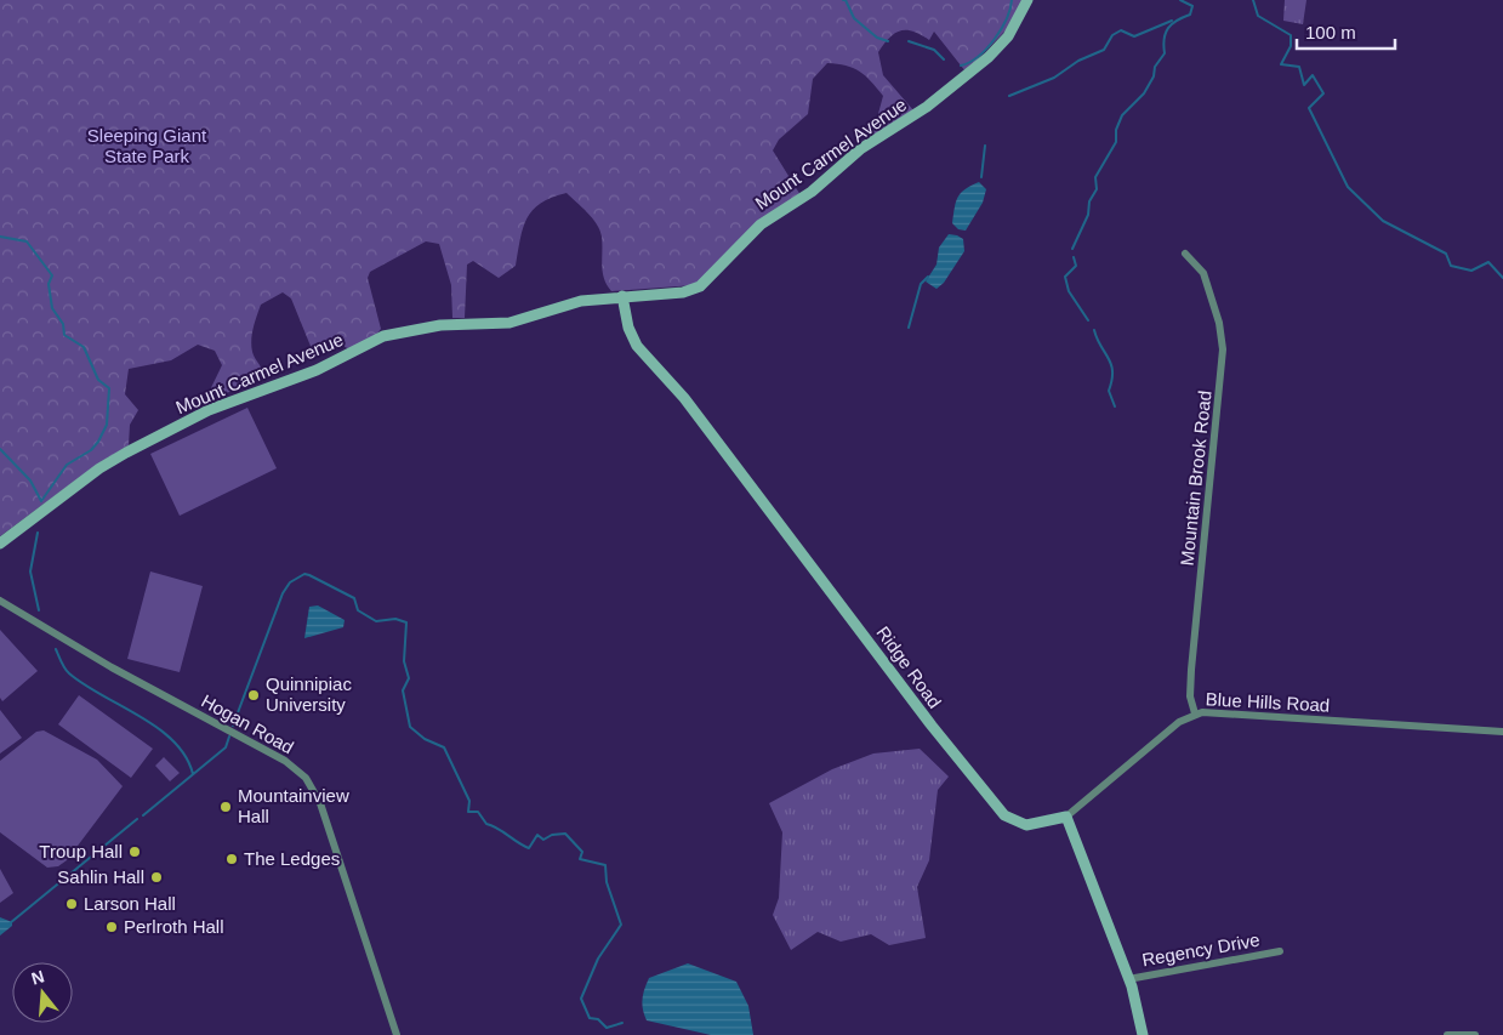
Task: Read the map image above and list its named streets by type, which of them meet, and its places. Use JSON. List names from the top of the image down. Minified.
{"streets":{"main road":["Mount Carmel Avenue","Ridge Road"],"street":["Mountain Brook Road","Blue Hills Road","Hogan Road","Regency Drive"]},"crossings":[["Mount Carmel Avenue","Ridge Road"],["Mountain Brook Road","Blue Hills Road"],["Ridge Road","Blue Hills Road"]],"parks":["Sleeping Giant State Park"],"places":["Quinnipiac University","Mountainview Hall","Troup Hall","The Ledges","Sahlin Hall","Larson Hall","Perlroth Hall"],"scale_bar":"100 m","north":"top"}
